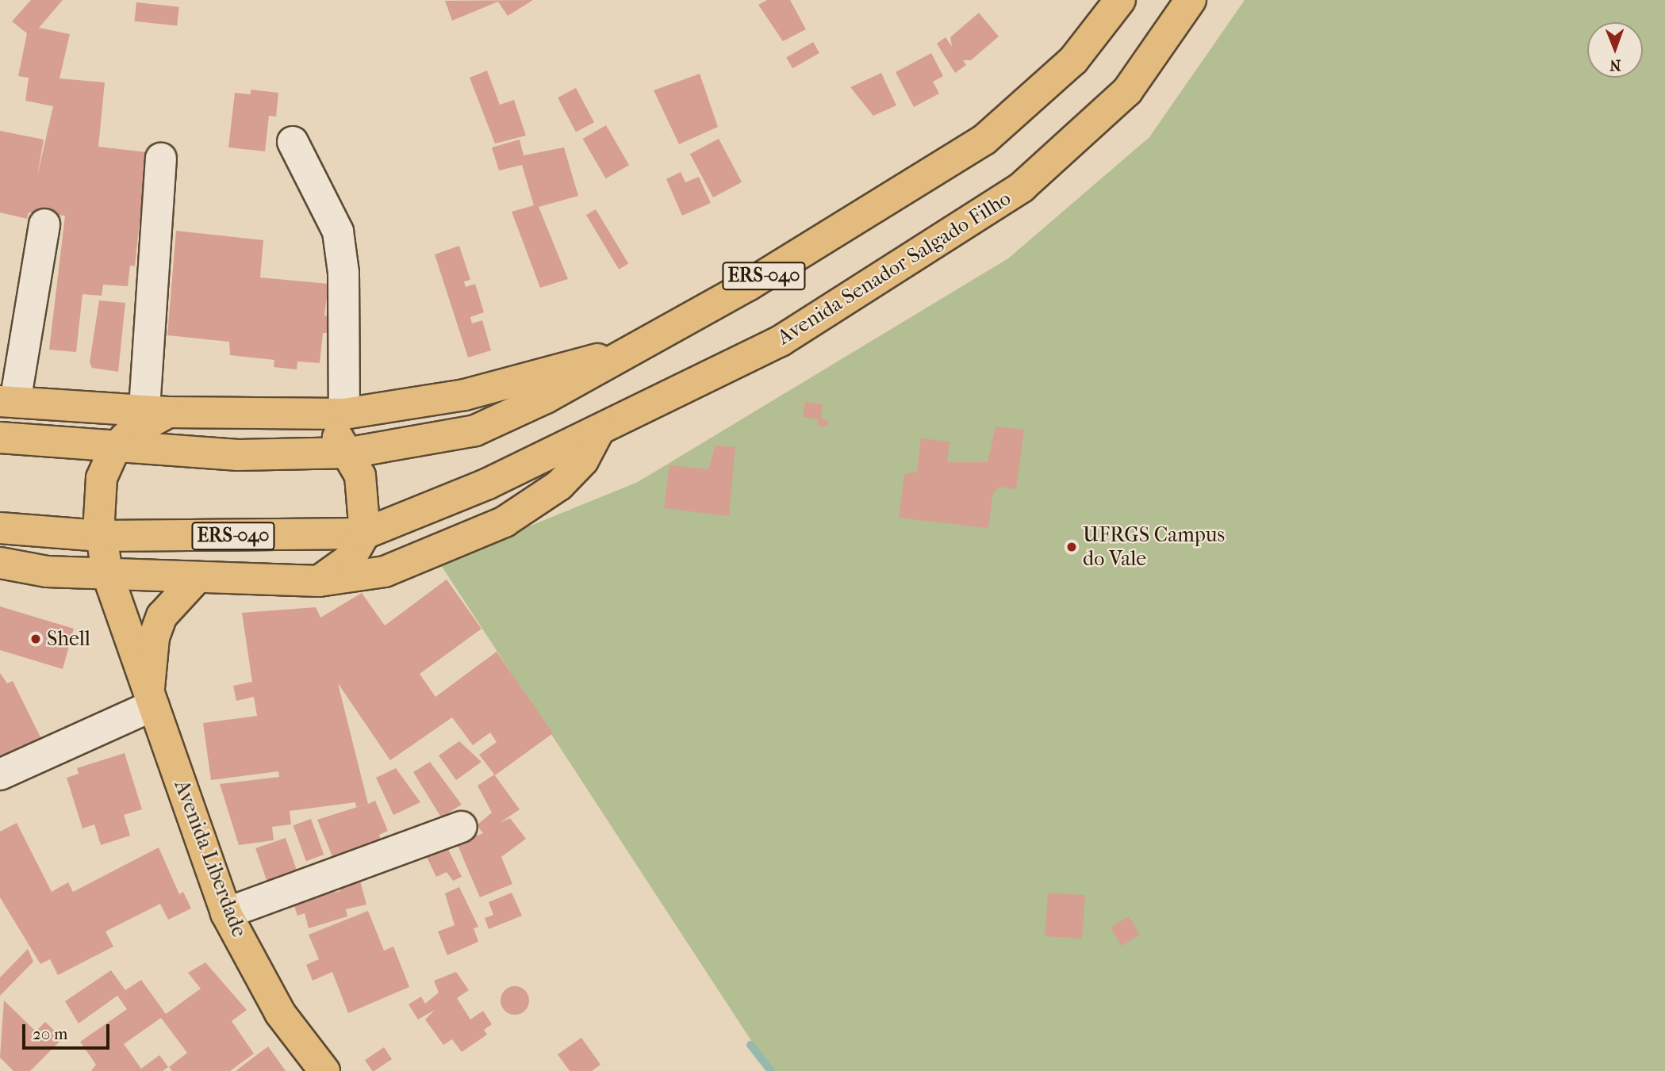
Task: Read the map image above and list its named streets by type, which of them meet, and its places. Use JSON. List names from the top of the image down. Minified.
{"streets":{"main road":["Avenida Senador Salgado Filho","ERS-040","Avenida Liberdade"]},"places":["UFRGS Campus do Vale","Shell"],"scale_bar":"20 m","north":"bottom"}
